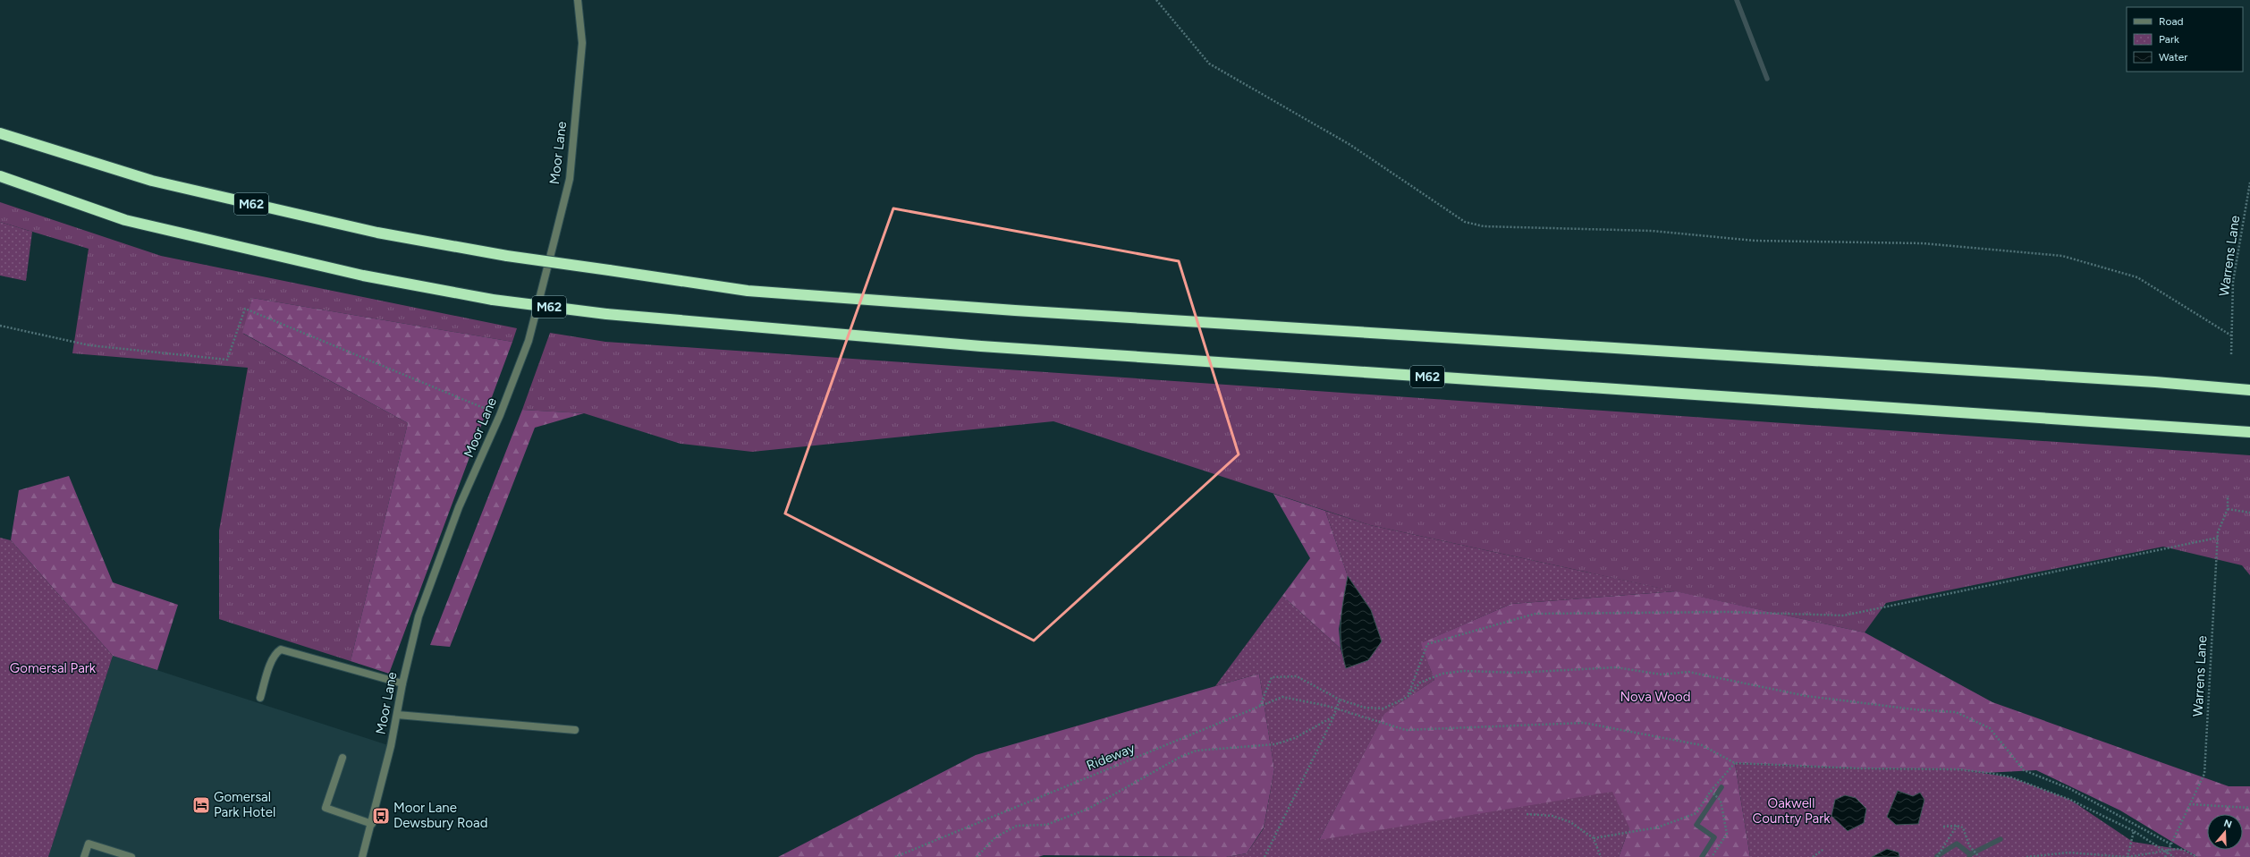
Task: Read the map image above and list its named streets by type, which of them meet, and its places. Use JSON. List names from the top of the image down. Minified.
{"streets":{"highway":["M62"],"street":["Moor Lane"],"path":["Warrens Lane","Rideway"]},"parks":["Gomersal Park","Nova Wood","Oakwell Country Park"],"places":{"hotel":["Gomersal Park Hotel"],"bus stop":["Moor Lane Dewsbury Road"]},"legend":["Road","Park","Water"],"north":"top"}
